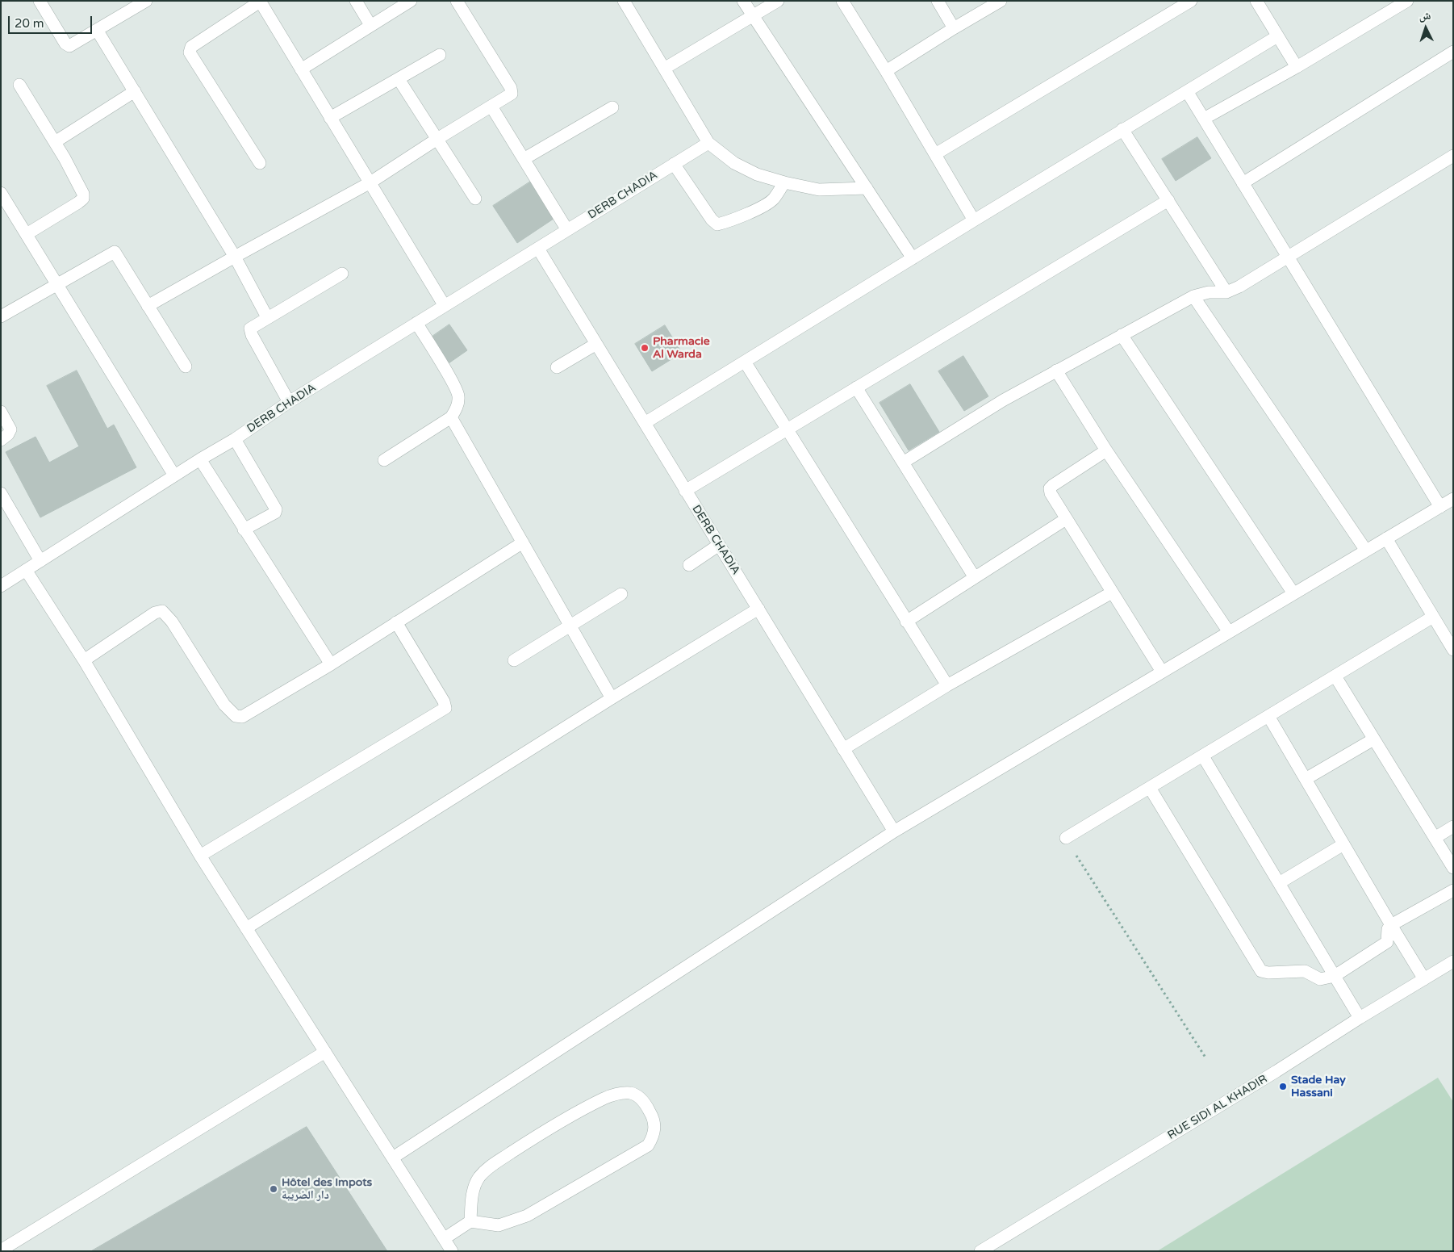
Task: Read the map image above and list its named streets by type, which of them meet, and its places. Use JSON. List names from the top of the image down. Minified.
{"streets":{"street":["DERB CHADIA","RUE SIDI AL KHADIR"]},"places":["Pharmacie Al Warda","Stade Hay Hassani","Hôtel des Impots دار الضريبة"],"scale_bar":"20 m","north":"top"}
